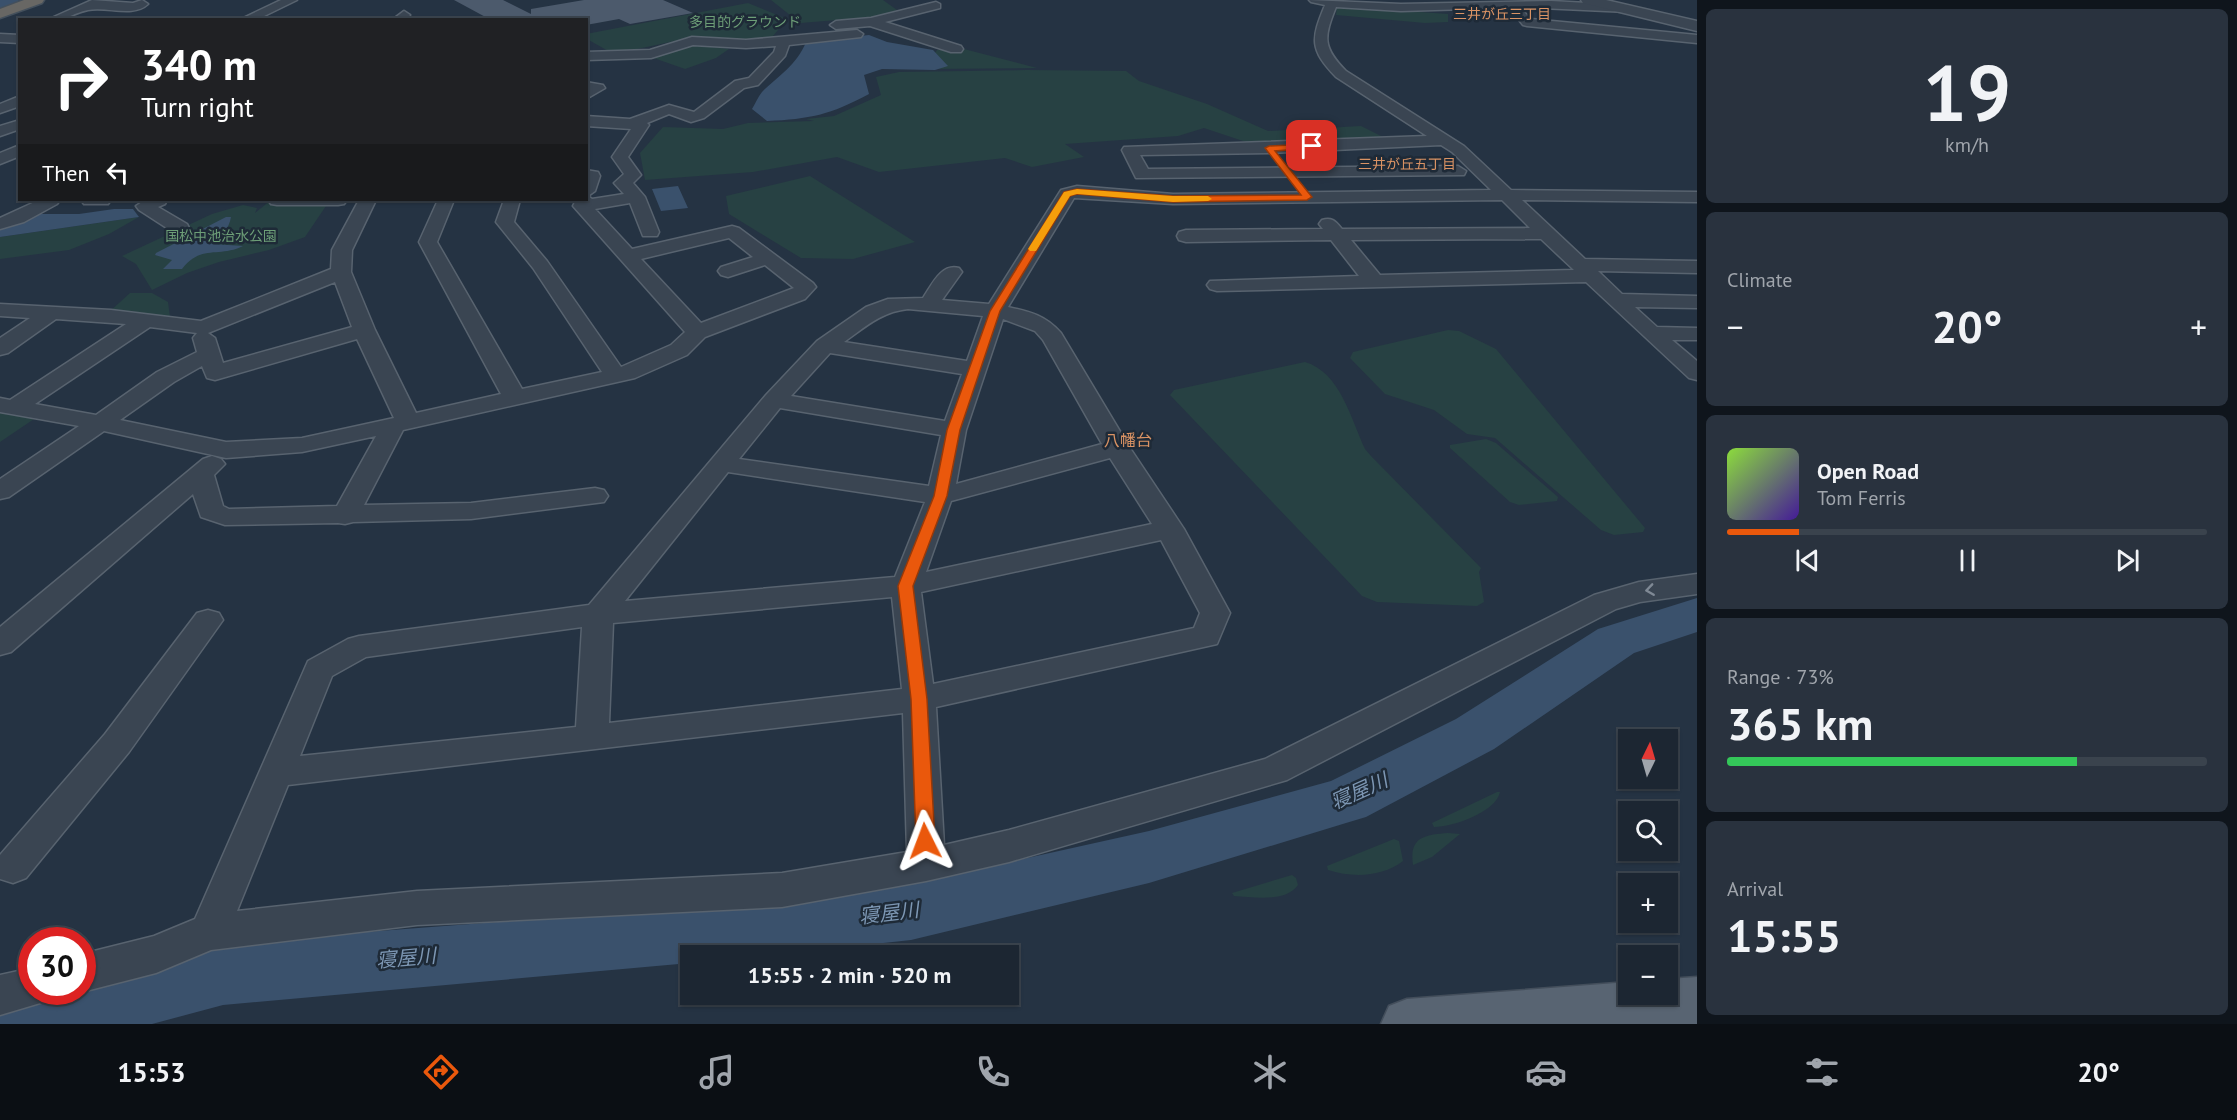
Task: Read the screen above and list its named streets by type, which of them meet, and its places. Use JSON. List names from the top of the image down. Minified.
{"districts":["三井が丘三丁目","三井が丘五丁目","八幡台"],"water":["寝屋川"],"parks":["多目的グラウンド","国松中池治水公園"],"north":"top","page":{"tile":[["19","km/h"],"Climate",["Range · 73%","365 km"],["Arrival","15:55"]],"turn":["340 m","Turn right"],"then":"Then","heat":["−","20°","+"],"song":["Open Road","Tom Ferris"],"map_buttons":["+","−"],"limit":"30","trip":"15:55 · 2 min · 520 m","tabs":["15:53","20°"]}}
